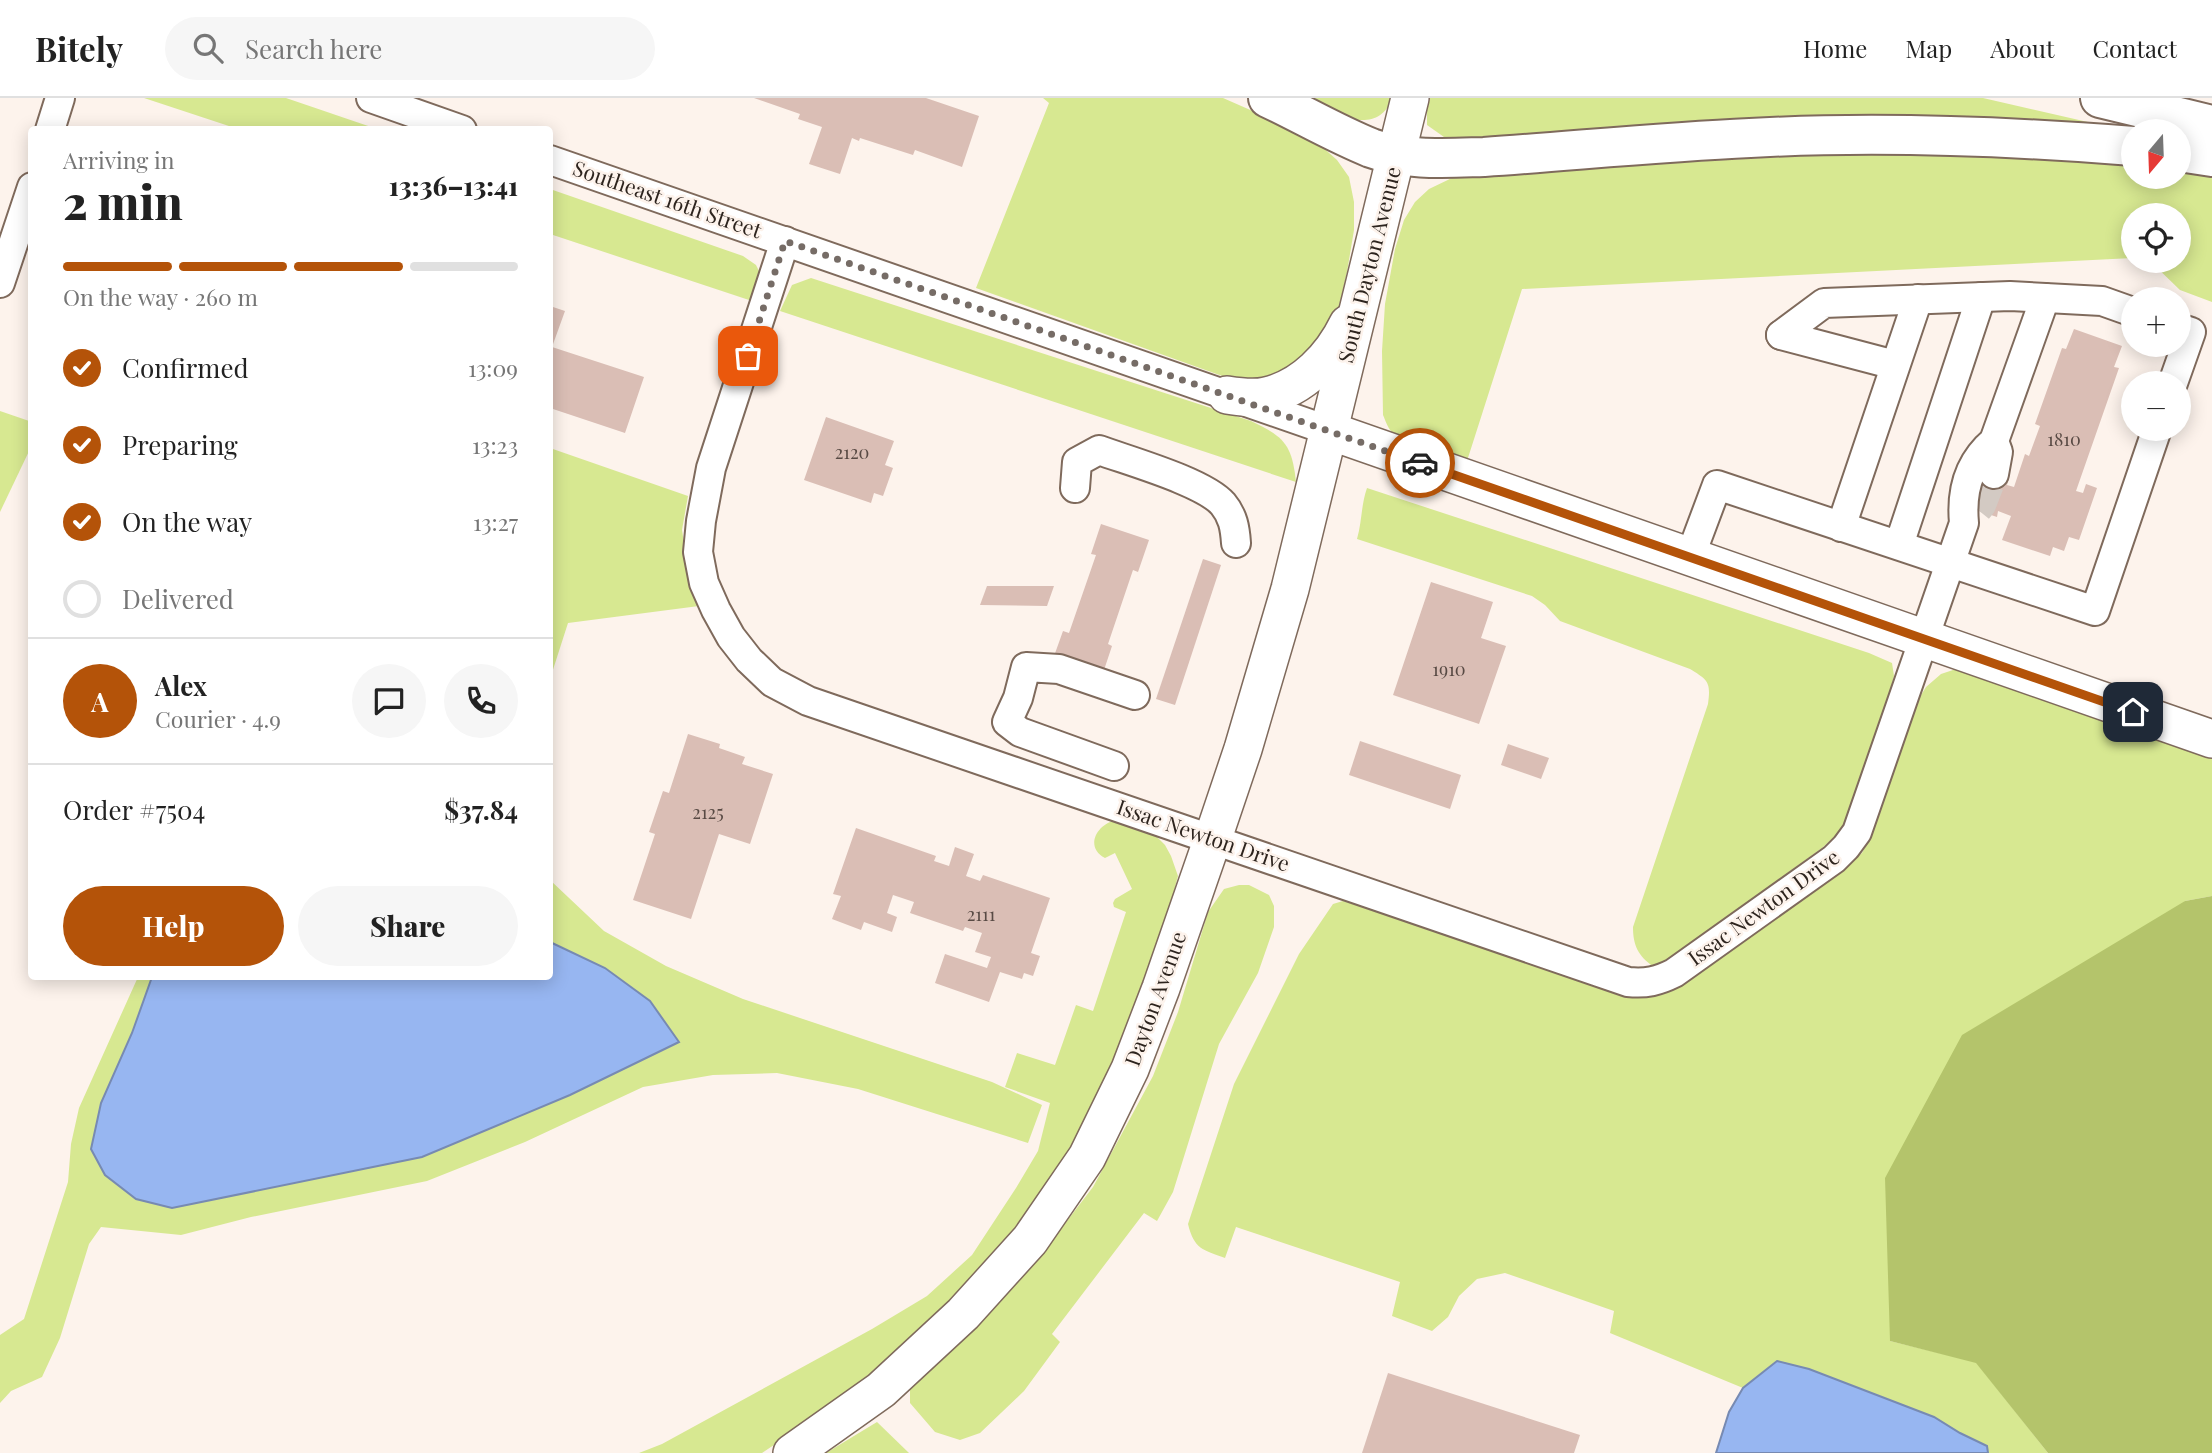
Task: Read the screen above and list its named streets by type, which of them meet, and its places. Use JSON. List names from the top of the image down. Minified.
{"streets":{"main road":["Southeast 16th Street","South Dayton Avenue","Dayton Avenue"],"street":["Issac Newton Drive"]},"crossings":[["Southeast 16th Street","South Dayton Avenue"],["Southeast 16th Street","Issac Newton Drive"],["Southeast 16th Street","Dayton Avenue"],["South Dayton Avenue","Dayton Avenue"],["Issac Newton Drive","Dayton Avenue"]],"house_numbers":["1810","2120","1910","2125","2111"],"north":"bottom","page":{"header":"Bitely","search":"Search here","nav":["Home","Map","About","Contact"],"map_buttons":["+","−"],"heading":["2 min","Arriving in","13:36–13:41"],"panel":["Alex","Courier · 4.9","Order #7504","$37.84"],"bar":"On the way · 260 m","list":[["Confirmed","13:09"],["Preparing","13:23"],["On the way","13:27"],"Delivered"],"round":"A","buttons":["Help","Share"]}}
